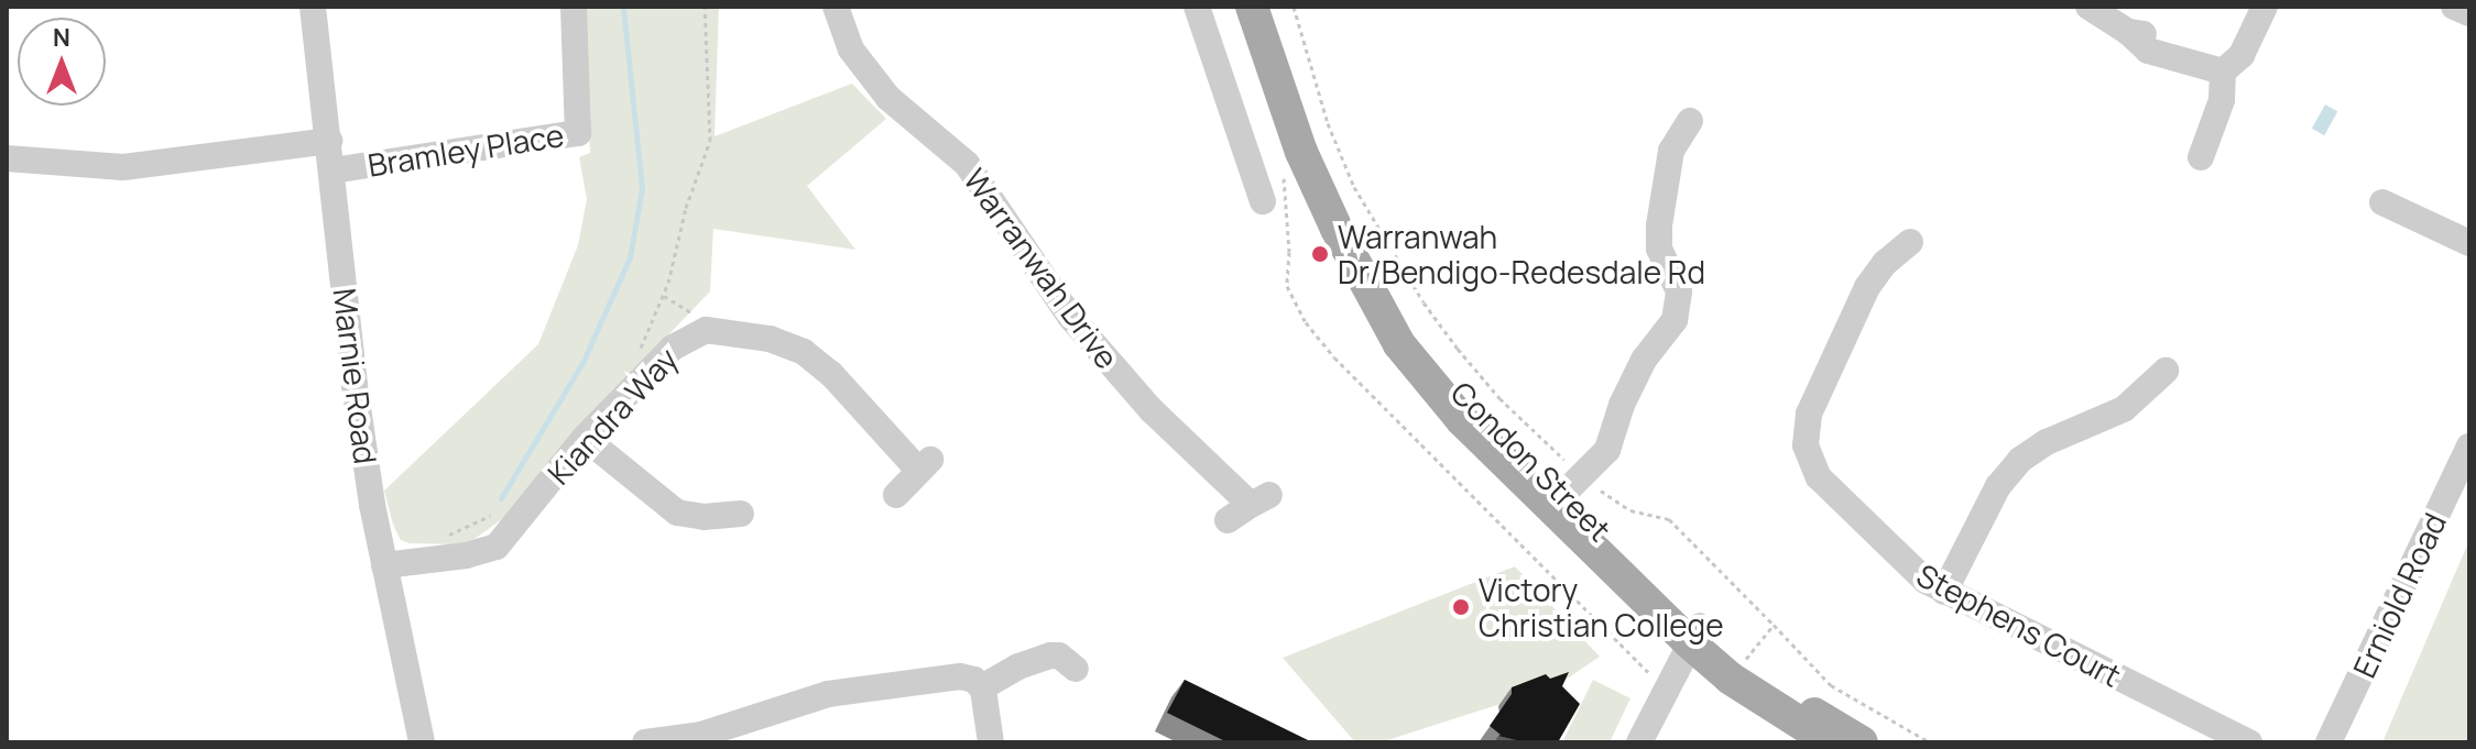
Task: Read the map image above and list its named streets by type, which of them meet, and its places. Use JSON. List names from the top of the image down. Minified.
{"streets":{"main road":["Condon Street"],"street":["Bramley Place","Warranwah Drive","Marnie Road","Kiandra Way","Erniold Road","Stephens Court"]},"crossings":[["Bramley Place","Marnie Road"],["Marnie Road","Kiandra Way"]],"places":["Warranwah Dr/Bendigo-Redesdale Rd","Victory Christian College"],"north":"top"}
